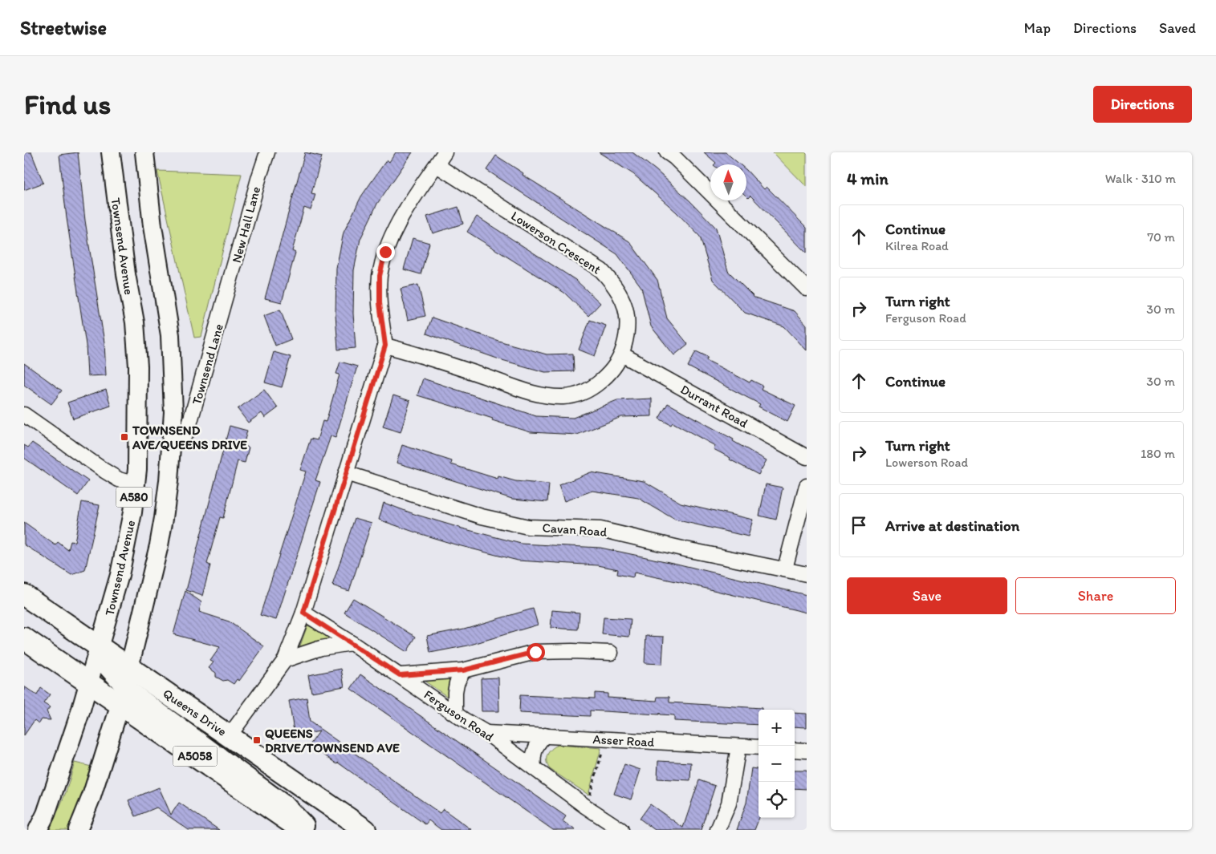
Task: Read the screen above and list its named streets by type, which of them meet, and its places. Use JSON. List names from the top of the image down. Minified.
{"streets":{"highway":["Queens Drive","A5058"],"main road":["Townsend Avenue","A580"],"street":["New Hall Lane","Lowerson Crescent","Townsend Lane","Durrant Road","Cavan Road","Ferguson Road","Asser Road"]},"crossings":[["New Hall Lane","Townsend Lane"],["Lowerson Crescent","Durrant Road"],["Townsend Avenue","Queens Drive"],["Townsend Lane","A580"],["A580","Queens Drive"],["Ferguson Road","Asser Road"]],"places":{"transit":["TOWNSEND AVE/QUEENS DRIVE","QUEENS DRIVE/TOWNSEND AVE"]},"north":"top","page":{"header":"Streetwise","nav":["Map","Directions","Saved"],"buttons":["Directions",["Save","Share"]],"title":"Find us","heading":["4 min","Walk · 310 m"],"list":[["Continue","Kilrea Road","70 m"],["Turn right","Ferguson Road","30 m"],["Continue","30 m"],["Turn right","Lowerson Road","180 m"],"Arrive at destination"],"map_buttons":["+","−"]}}
